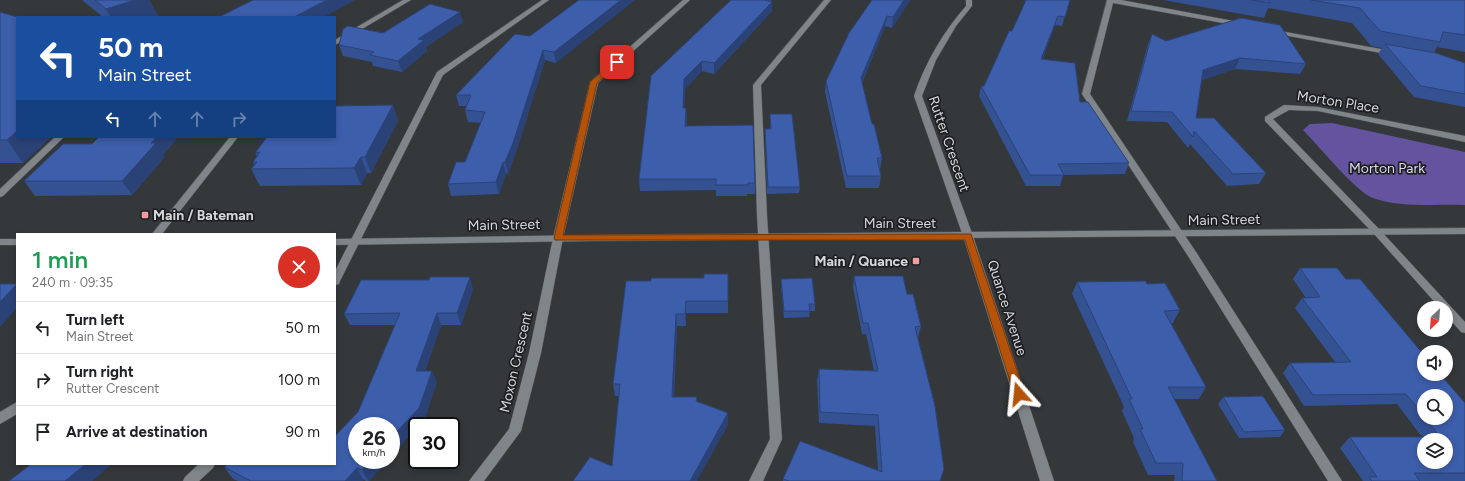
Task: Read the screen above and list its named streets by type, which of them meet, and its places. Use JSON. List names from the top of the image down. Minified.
{"streets":{"street":["Morton Place","Rutter Crescent","Main Street","Quance Avenue","Moxon Crescent"]},"crossings":[["Morton Place","Main Street"],["Rutter Crescent","Main Street"],["Rutter Crescent","Quance Avenue"],["Main Street","Quance Avenue"],["Main Street","Moxon Crescent"]],"parks":["Morton Park"],"places":{"transit":["Main / Bateman","Main / Quance"]},"north":"bottom left","page":{"turn":["50 m","Main Street"],"heading":["1 min","240 m · 09:35"],"list":[{"name":"Turn left","note":"Main Street","value":"50 m"},{"name":"Turn right","note":"Rutter Crescent","value":"100 m"},{"name":"Arrive at destination","value":"90 m"}],"speed":"26 km/h","limit":"30"}}
